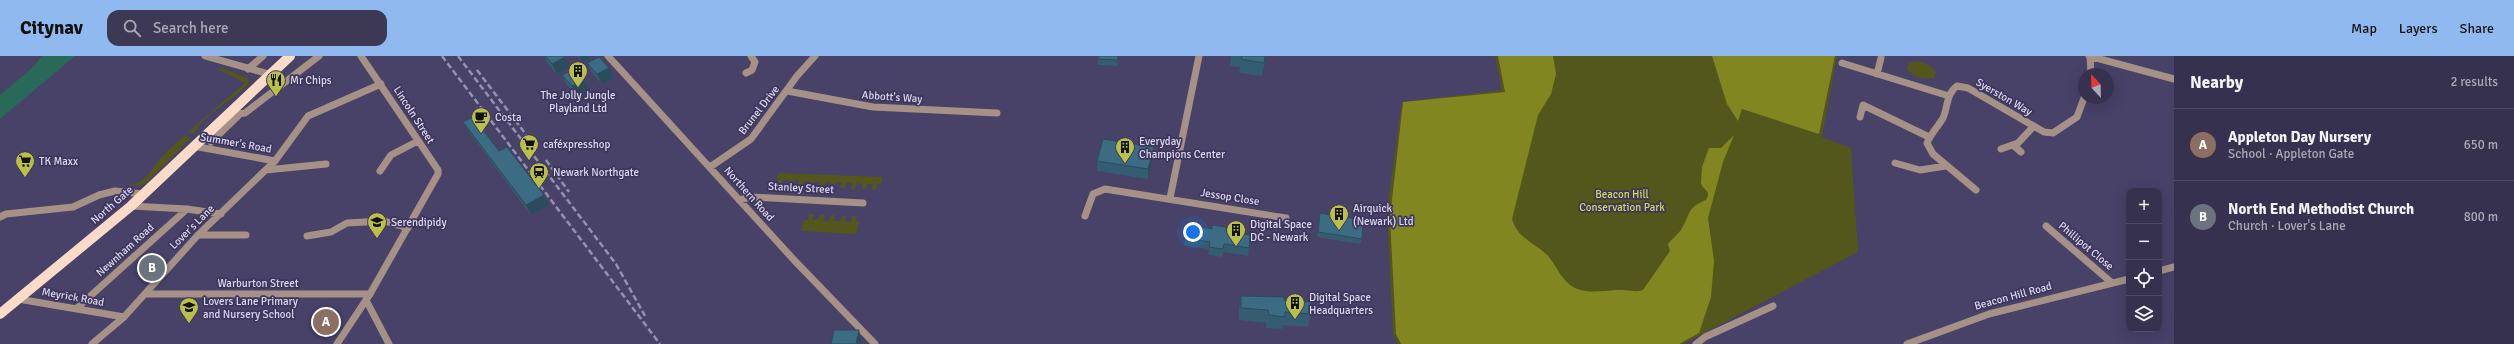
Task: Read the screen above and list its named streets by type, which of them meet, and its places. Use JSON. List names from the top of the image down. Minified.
{"streets":{"main road":["North Gate"],"street":["Abbott's Way","Syerston Way","Brunel Drive","Lincoln Street","Summer's Road","Stanley Street","Northern Road","Jessop Close","Lover's Lane","Phillipot Close","Newnham Road","Warburton Street","Beacon Hill Road","Meyrick Road"]},"crossings":[["Abbott's Way","Brunel Drive"],["Brunel Drive","Northern Road"],["Lincoln Street","Lover's Lane"],["Summer's Road","North Gate"],["Summer's Road","Lover's Lane"],["Stanley Street","Northern Road"],["North Gate","Meyrick Road"],["Lover's Lane","Warburton Street"],["Lover's Lane","Meyrick Road"],["Phillipot Close","Beacon Hill Road"],["Newnham Road","Meyrick Road"]],"parks":["Beacon Hill Conservation Park"],"places":{"building":["The Jolly Jungle Playland Ltd","Everyday Champions Center","Airquick (Newark) Ltd","Digital Space DC - Newark","Digital Space Headquarters"],"restaurant":["Mr Chips"],"cafe":["Costa"],"supermarket":["caféxpresshop","TK Maxx"],"station":["Newark Northgate"],"school or university":["Serendipidy","Lovers Lane Primary and Nursery School"]},"north":"top","page":{"header":"Citynav","search":"Search here","nav":["Map","Layers","Share"],"heading":["Nearby","2 results"],"list":[{"mark":"A","name":"Appleton Day Nursery","note":"School · Appleton Gate","value":"650 m"},{"mark":"B","name":"North End Methodist Church","note":"Church · Lover's Lane","value":"800 m"}],"map_buttons":["+","−"],"pins":["B","A"]}}
